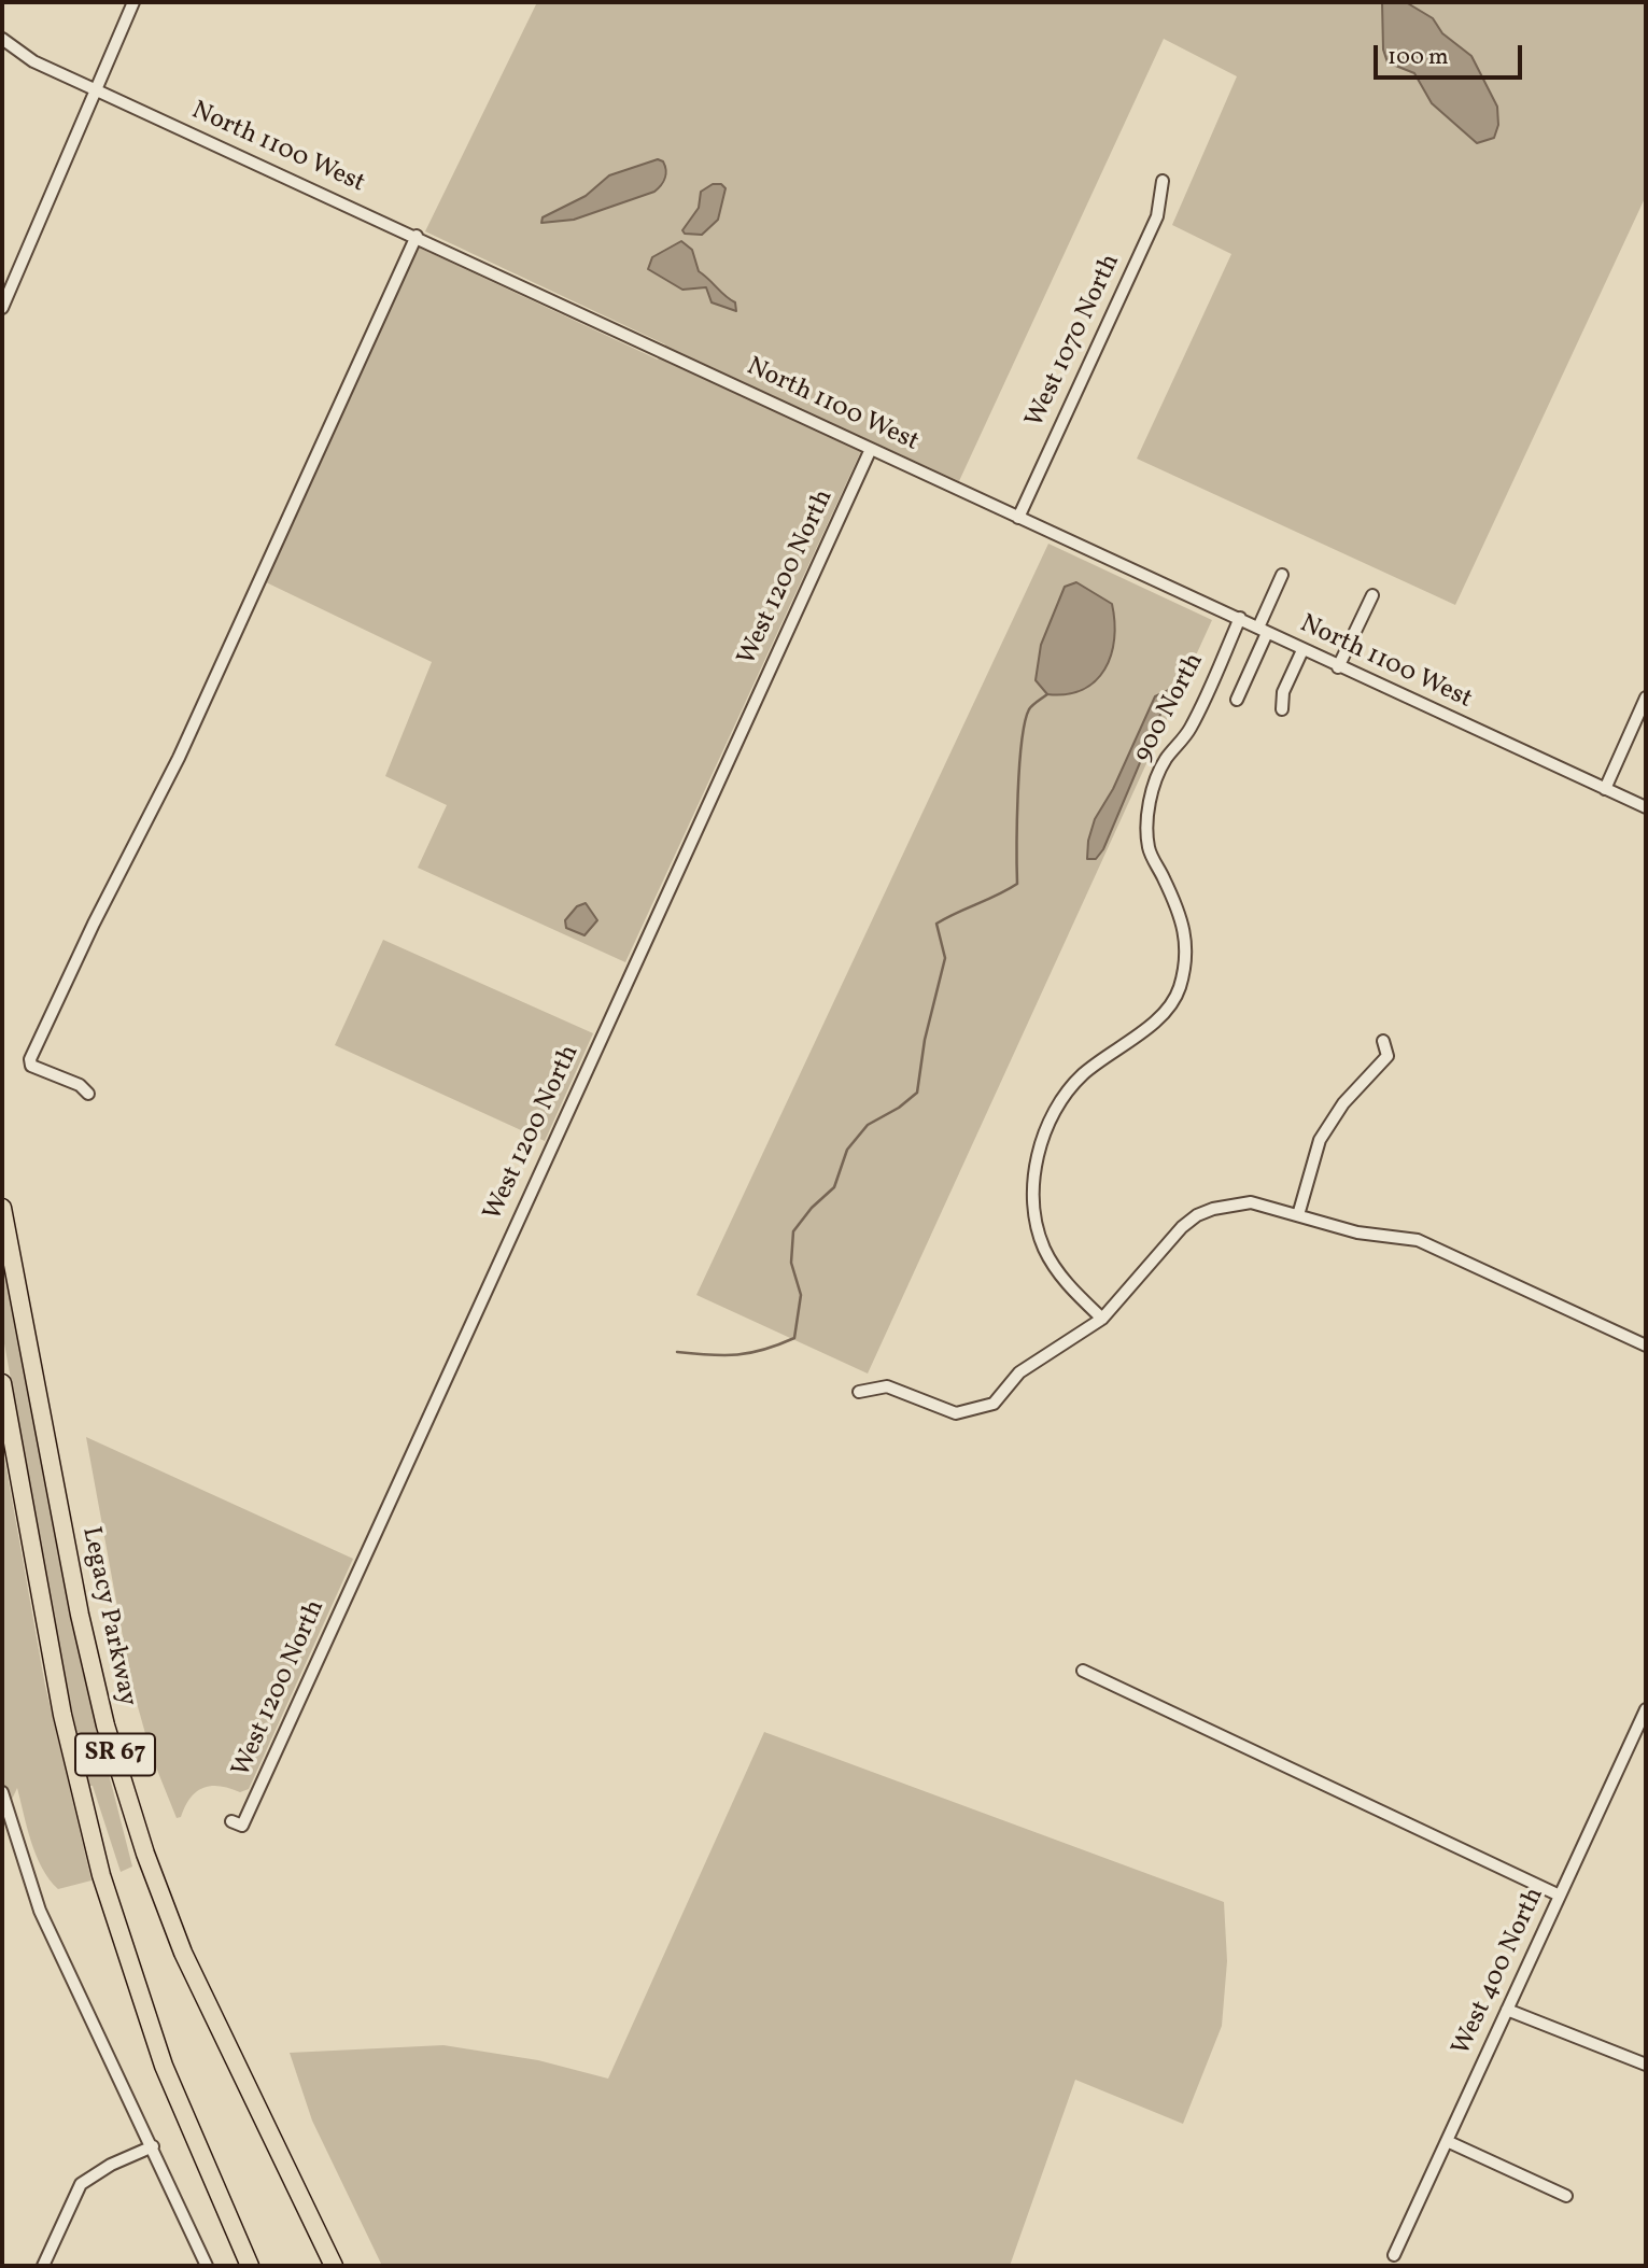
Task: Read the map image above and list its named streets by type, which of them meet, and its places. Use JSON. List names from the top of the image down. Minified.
{"streets":{"highway":["Legacy Parkway","SR 67"],"street":["North 1100 West","West 1070 North","West 1200 North","900 North","West 400 North"]},"crossings":[["North 1100 West","West 1070 North"],["North 1100 West","West 1200 North"],["North 1100 West","900 North"]],"scale_bar":"100 m"}
